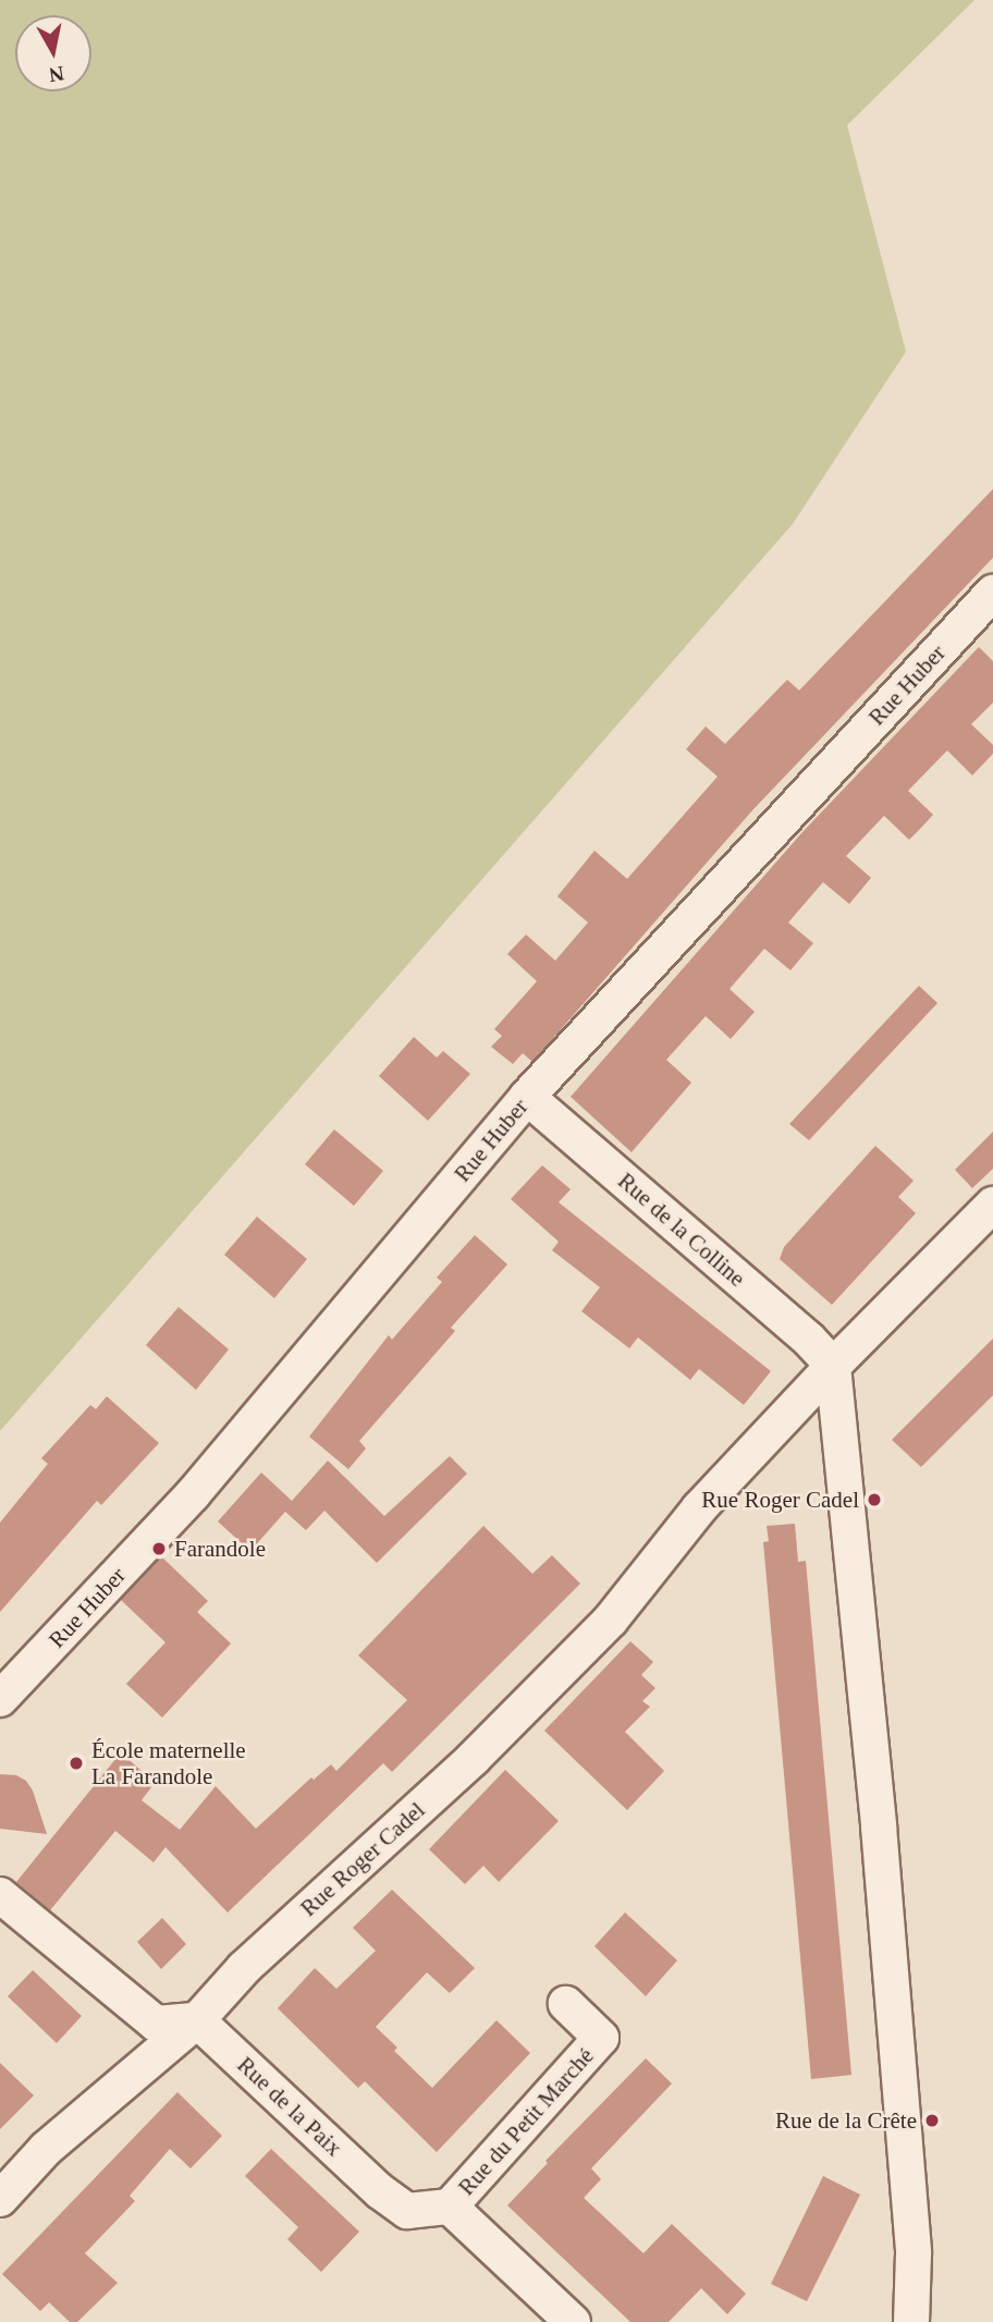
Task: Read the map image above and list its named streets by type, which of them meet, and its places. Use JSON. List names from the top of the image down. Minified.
{"streets":{"street":["Rue Huber","Rue de la Colline","Rue Roger Cadel","Rue de la Paix","Rue du Petit Marché"]},"crossings":[["Rue Huber","Rue de la Colline"],["Rue de la Colline","Rue Roger Cadel"],["Rue Roger Cadel","Rue de la Paix"],["Rue de la Paix","Rue du Petit Marché"]],"places":["Rue Roger Cadel","Farandole","École maternelle La Farandole","Rue de la Crête"],"north":"bottom"}
